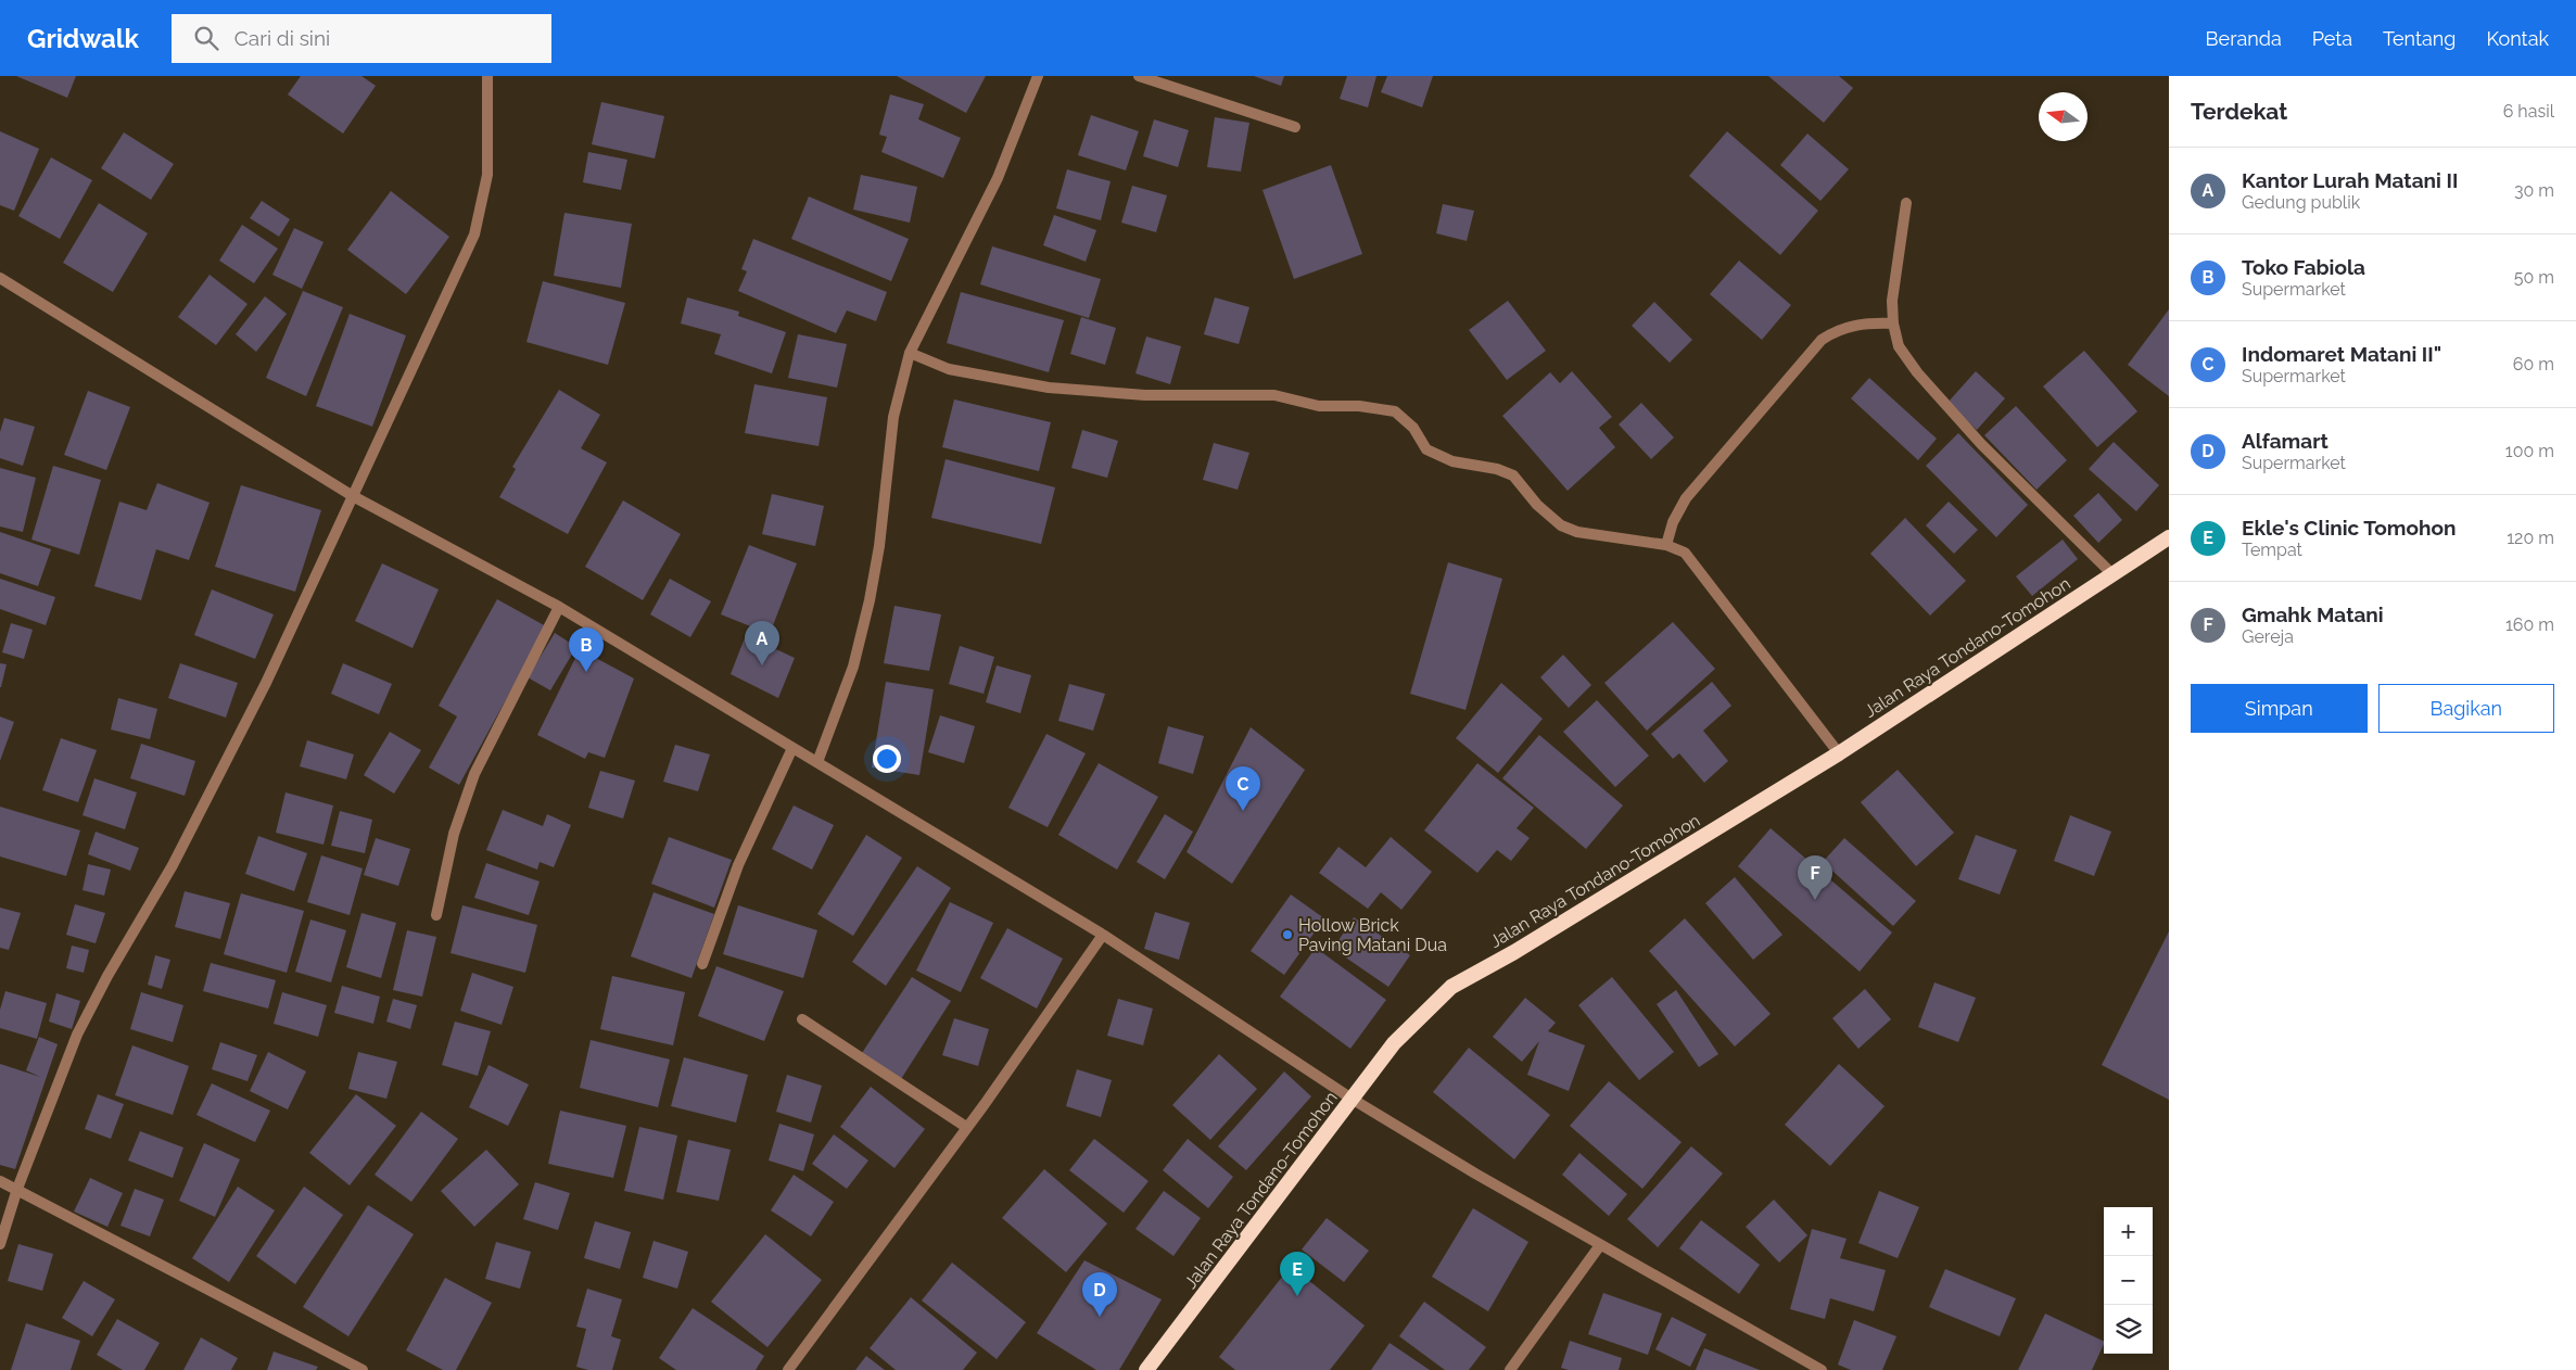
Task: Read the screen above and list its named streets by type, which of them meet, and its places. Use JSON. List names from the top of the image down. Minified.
{"streets":{"highway":["Jalan Raya Tondano-Tomohon"]},"places":["Hollow Brick Paving Matani Dua"],"north":"left","page":{"header":"Gridwalk","search":"Cari di sini","nav":["Beranda","Peta","Tentang","Kontak"],"heading":["Terdekat","6 hasil"],"list":[{"mark":"A","name":"Kantor Lurah Matani II","note":"Gedung publik","value":"30 m"},{"mark":"B","name":"Toko Fabiola","note":"Supermarket","value":"50 m"},{"mark":"C","name":"Indomaret Matani II\"","note":"Supermarket","value":"60 m"},{"mark":"D","name":"Alfamart","note":"Supermarket","value":"100 m"},{"mark":"E","name":"Ekle's Clinic Tomohon","note":"Tempat","value":"120 m"},{"mark":"F","name":"Gmahk Matani","note":"Gereja","value":"160 m"}],"pins":["A","B","C","F","E","D"],"buttons":["Simpan","Bagikan"],"map_buttons":["+","−"]}}
